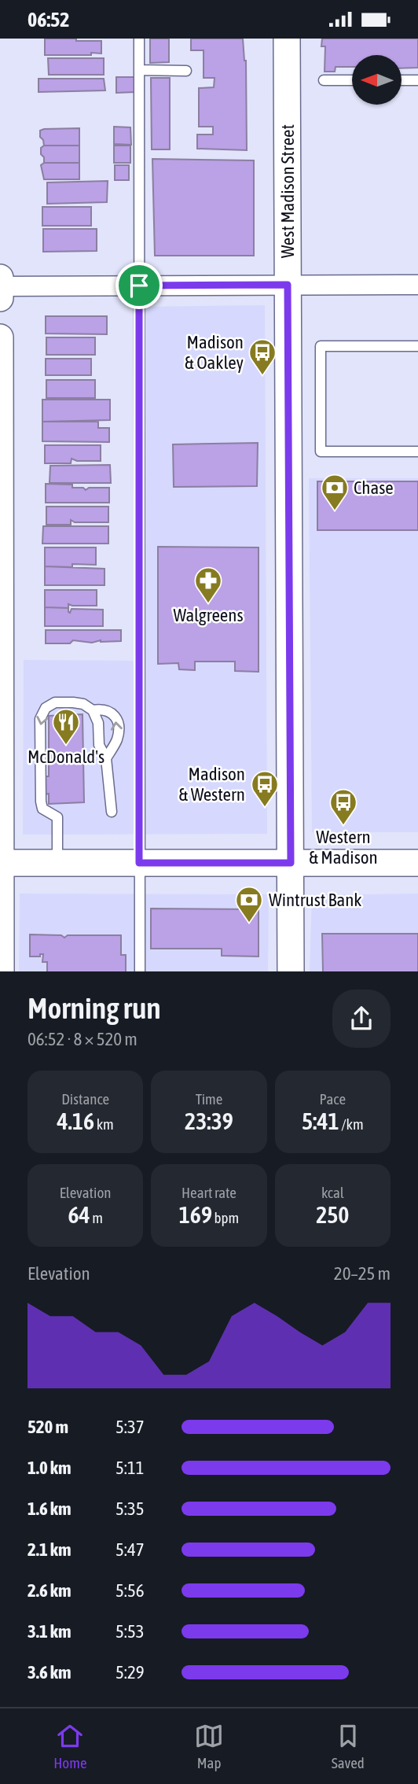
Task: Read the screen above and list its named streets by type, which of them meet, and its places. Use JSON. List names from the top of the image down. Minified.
{"streets":{"main road":["West Madison Street"]},"places":{"bus stop":["Madison & Oakley","Madison & Western","Western & Madison"],"bank":["Chase","Wintrust Bank"],"pharmacy":["Walgreens"],"restaurant":["McDonald's"]},"north":"left","page":{"status":"06:52","heading":["Morning run","06:52 · 8 × 520 m"],"stats":[["Distance","4.16 km"],["Time","23:39"],["Pace","5:41 /km"],["Elevation","64 m"],["Heart rate","169 bpm"],["kcal","250"]],"chart":["Elevation","20–25 m"],"list":[{"name":"520 m","note":"5:37"},{"name":"1.0 km","note":"5:11"},{"name":"1.6 km","note":"5:35"},{"name":"2.1 km","note":"5:47"},{"name":"2.6 km","note":"5:56"},{"name":"3.1 km","note":"5:53"},{"name":"3.6 km","note":"5:29"}],"tabs":["Home","Map","Saved"]}}
